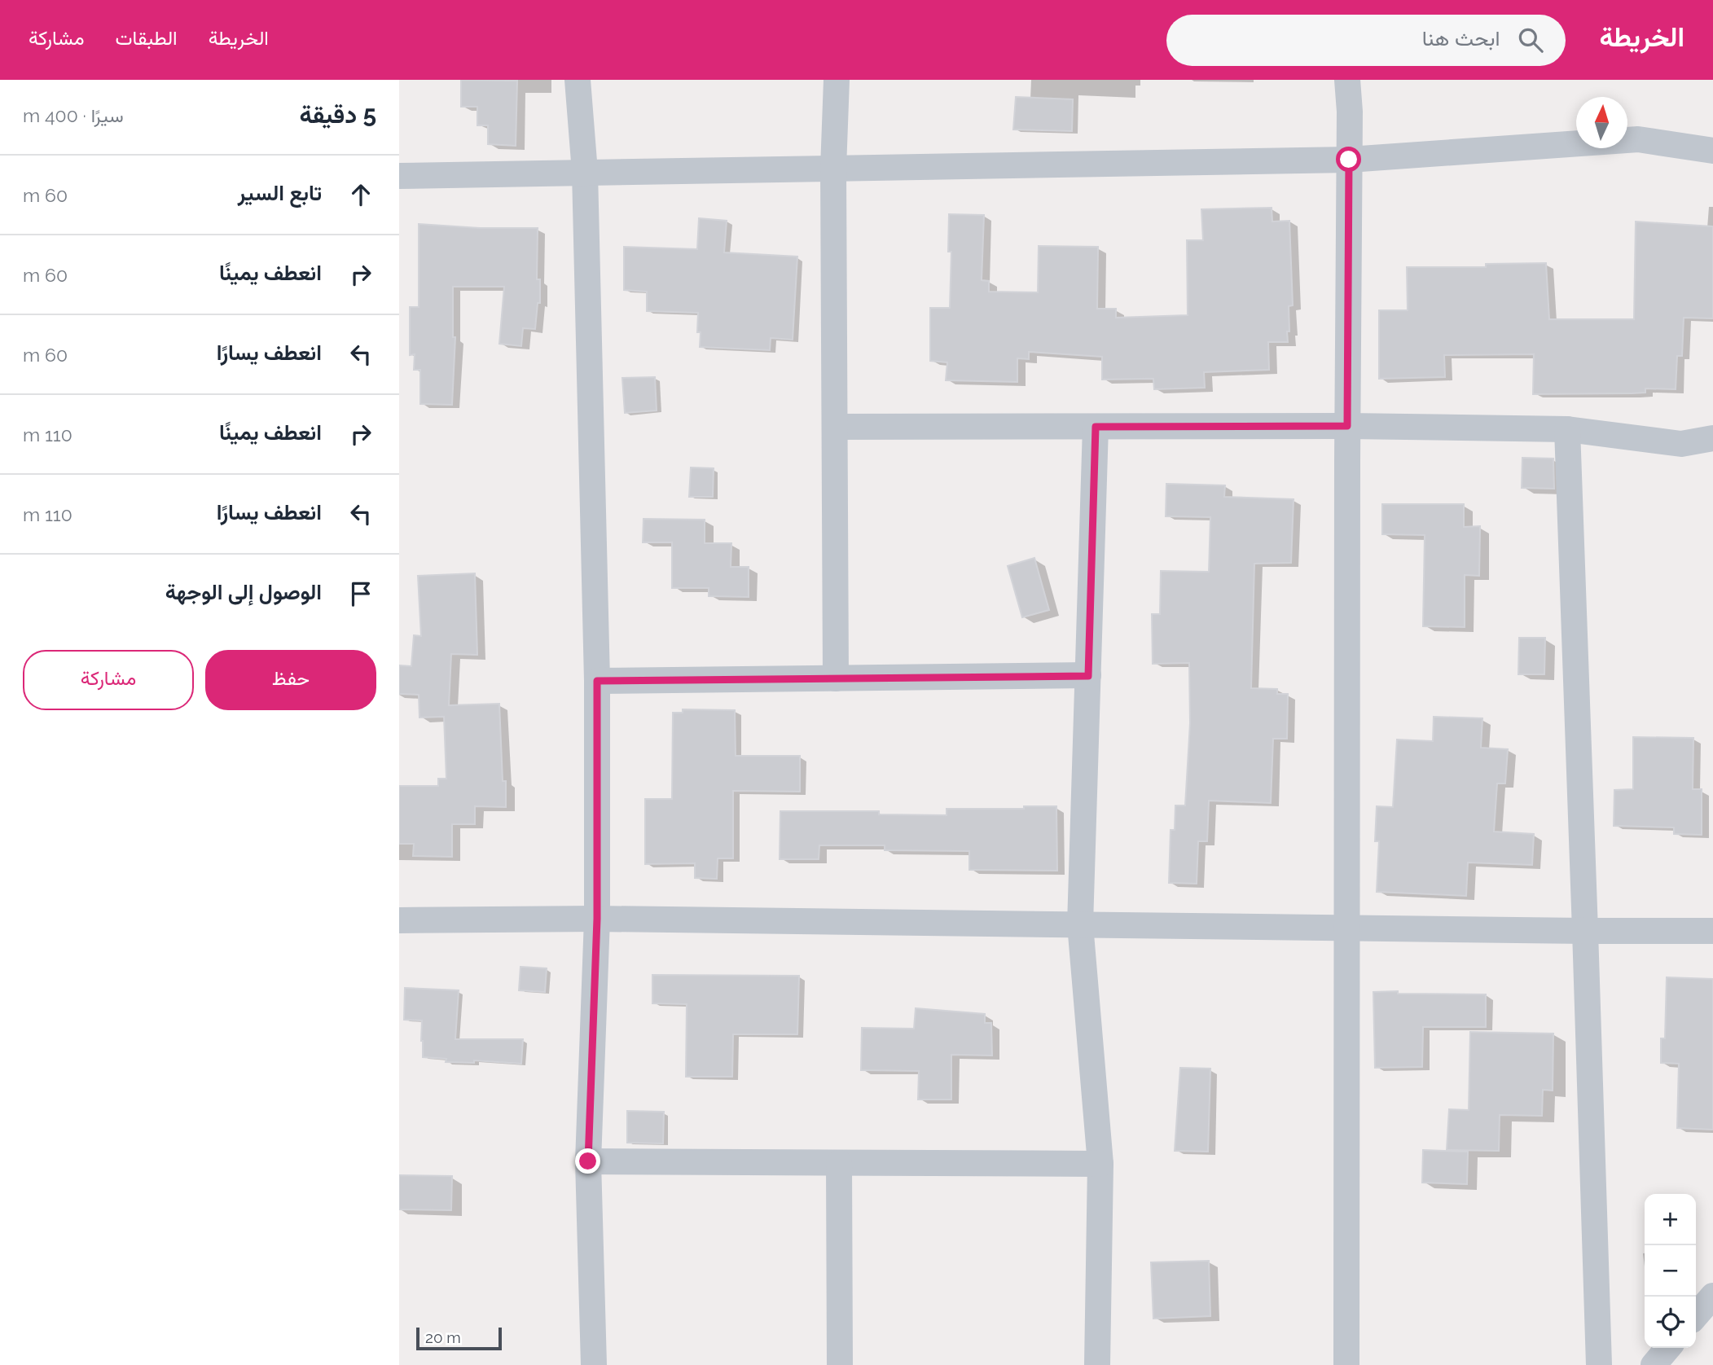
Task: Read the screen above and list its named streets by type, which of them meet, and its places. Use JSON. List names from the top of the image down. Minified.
{"scale_bar":"20 m","north":"top","page":{"header":"الخريطة","search":"ابحث هنا","nav":["الخريطة","الطبقات","مشاركة"],"heading":["5 دقيقة","سيرًا · 400 m"],"list":[["تابع السير","60 m"],["انعطف يمينًا","60 m"],["انعطف يسارًا","60 m"],["انعطف يمينًا","110 m"],["انعطف يسارًا","110 m"],"الوصول إلى الوجهة"],"buttons":["حفظ","مشاركة"],"map_buttons":["+","−"],"scale":"20 m"}}
